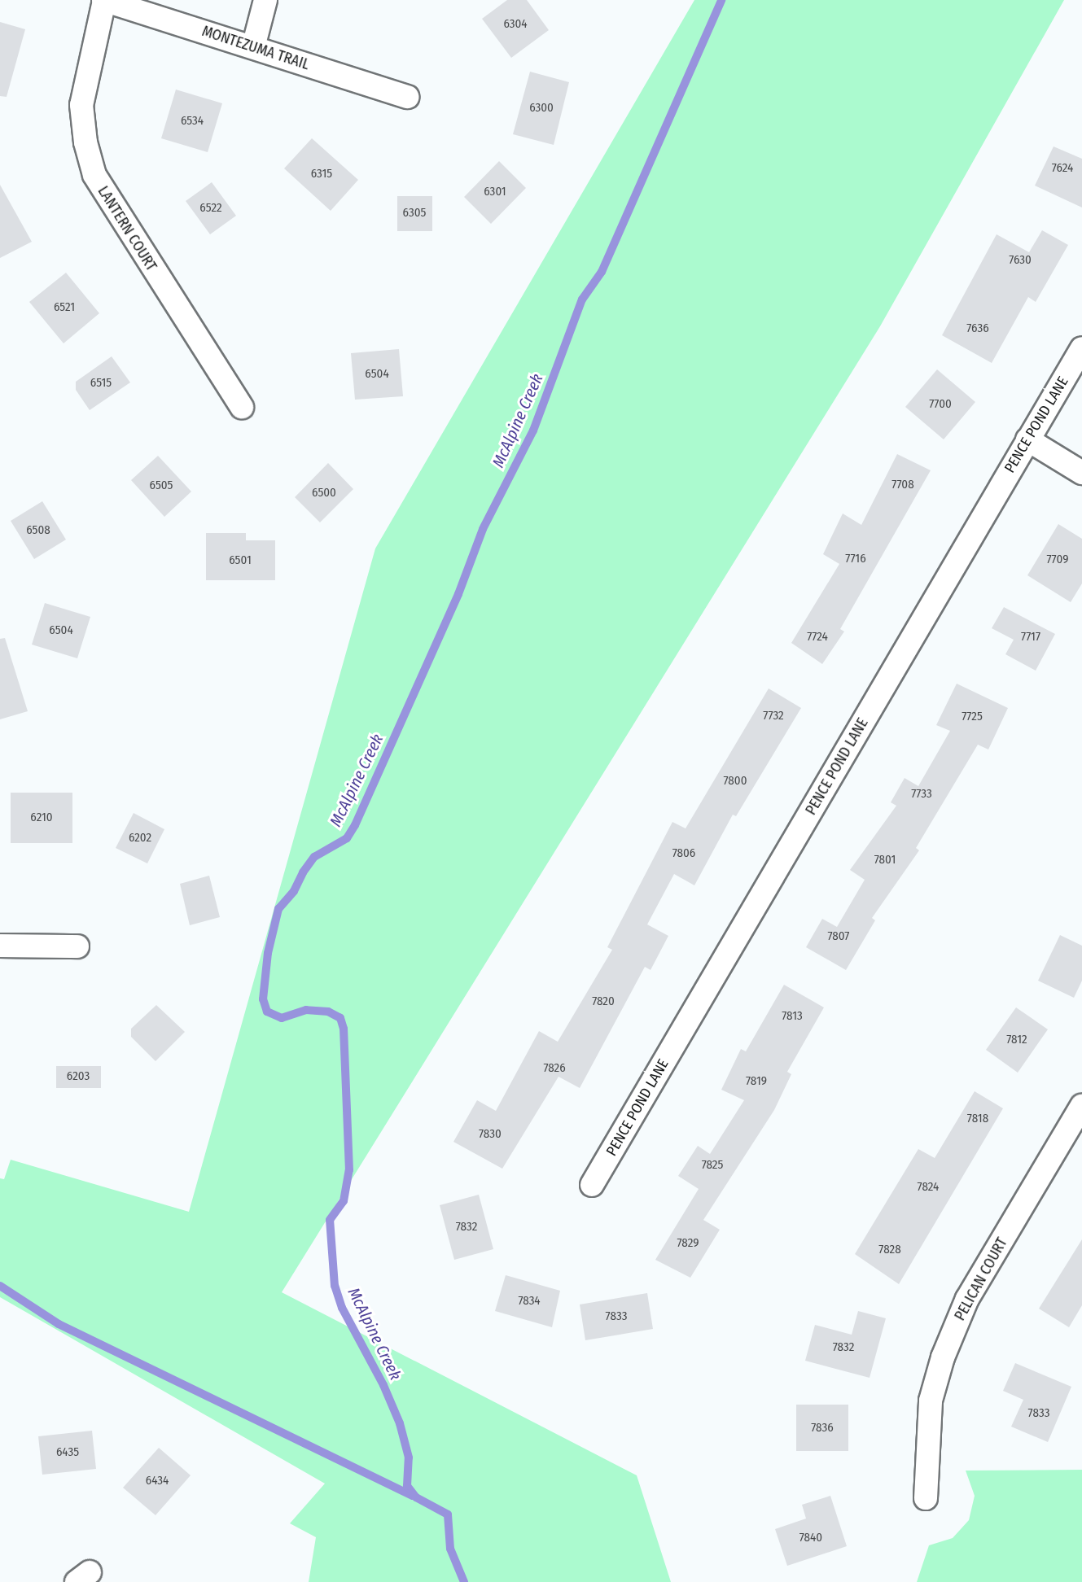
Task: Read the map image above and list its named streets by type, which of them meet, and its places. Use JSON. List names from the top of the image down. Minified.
{"streets":{"street":["MONTEZUMA TRAIL","LANTERN COURT","PENCE POND LANE","PELICAN COURT"]},"crossings":[["MONTEZUMA TRAIL","LANTERN COURT"]],"water":["McAlpine Creek"],"house_numbers":["6304","6300","6534","7624","6315","6301","6522","6305","7630","6521","7636","6504","6515","7700","7708","6505","6500","6508","7716","7709","6501","6504","7724","7717","7732","7725","7800","7733","6210","6202","7806","7801","7807","7820","7813","7812","7826","6203","7819","7818","7830","7825","7824","7832","7829","7828","7834","7833","7832","7833","7836","6435","6434","7840"]}
